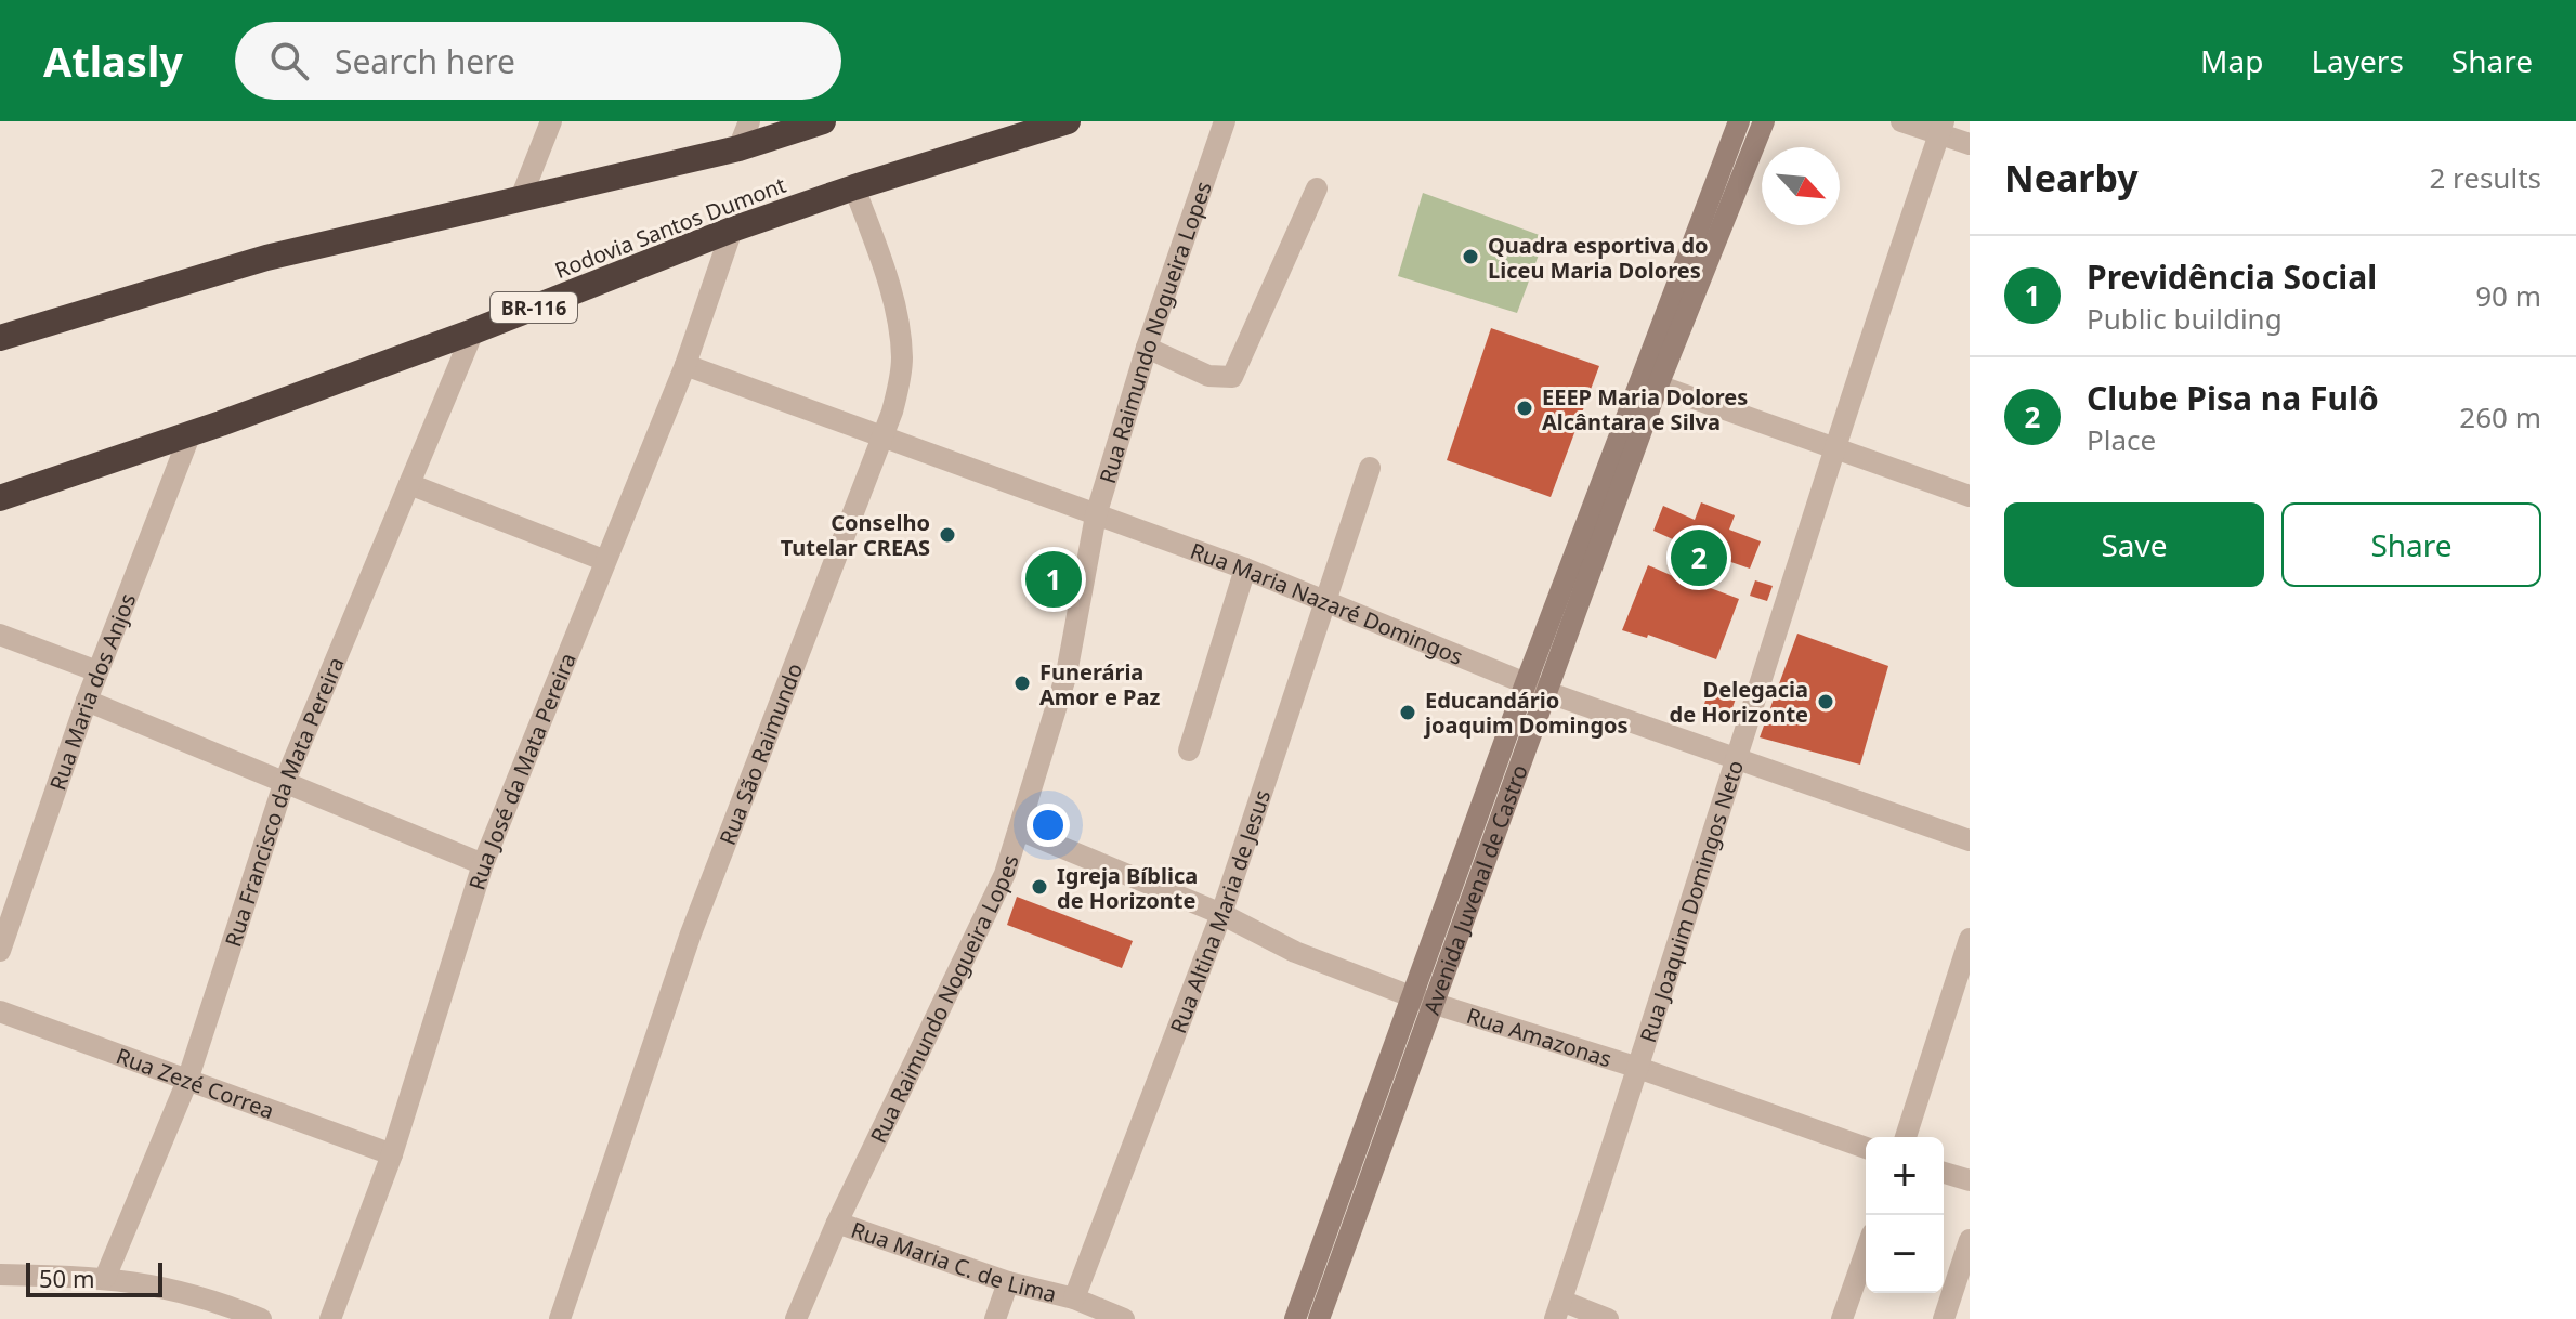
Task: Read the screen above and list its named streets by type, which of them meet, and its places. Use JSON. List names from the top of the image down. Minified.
{"streets":{"highway":["Rodovia Santos Dumont","BR-116"],"street":["Rua Raimundo Nogueira Lopes","Rua Maria Nazaré Domingos","Rua Maria dos Anjos","Rua São Raimundo","Rua José da Mata Pereira","Rua Francisco da Mata Pereira","Avenida Juvenal de Castro","Rua Joaquim Domingos Neto","Rua Altina Maria de Jesus","Rua Amazonas","Rua Zezé Correa","Rua Maria C. de Lima"]},"crossings":[["Rodovia Santos Dumont","Rua Maria dos Anjos"],["Rodovia Santos Dumont","Rua São Raimundo"],["Rodovia Santos Dumont","Rua José da Mata Pereira"],["Rodovia Santos Dumont","Rua Francisco da Mata Pereira"],["Rua Raimundo Nogueira Lopes","Rua Maria Nazaré Domingos"],["Rua Raimundo Nogueira Lopes","Rua Amazonas"],["Rua Raimundo Nogueira Lopes","Rua Maria C. de Lima"],["Rua Maria Nazaré Domingos","Rua São Raimundo"],["Rua Maria Nazaré Domingos","Rua José da Mata Pereira"],["Rua Maria Nazaré Domingos","Avenida Juvenal de Castro"],["Rua Maria Nazaré Domingos","Rua Joaquim Domingos Neto"],["Rua Maria Nazaré Domingos","Rua Altina Maria de Jesus"],["Rua José da Mata Pereira","Rua Zezé Correa"],["Rua Francisco da Mata Pereira","Rua Zezé Correa"],["Avenida Juvenal de Castro","Rua Amazonas"],["Rua Joaquim Domingos Neto","Rua Amazonas"],["Rua Altina Maria de Jesus","Rua Amazonas"],["Rua Altina Maria de Jesus","Rua Maria C. de Lima"]],"places":["Quadra esportiva do Liceu Maria Dolores","EEEP Maria Dolores Alcântara e Silva","Conselho Tutelar CREAS","Funerária Amor e Paz","Delegacia de Horizonte","Educandário joaquim Domingos","Igreja Bíblica de Horizonte"],"scale_bar":"50 m","north":"bottom right","page":{"header":"Atlasly","search":"Search here","nav":["Map","Layers","Share"],"heading":["Nearby","2 results"],"list":[{"mark":"1","name":"Previdência Social","note":"Public building","value":"90 m"},{"mark":"2","name":"Clube Pisa na Fulô","note":"Place","value":"260 m"}],"buttons":["Save","Share"],"pins":["2","1"],"map_buttons":["+","−"],"scale":"50 m"}}
